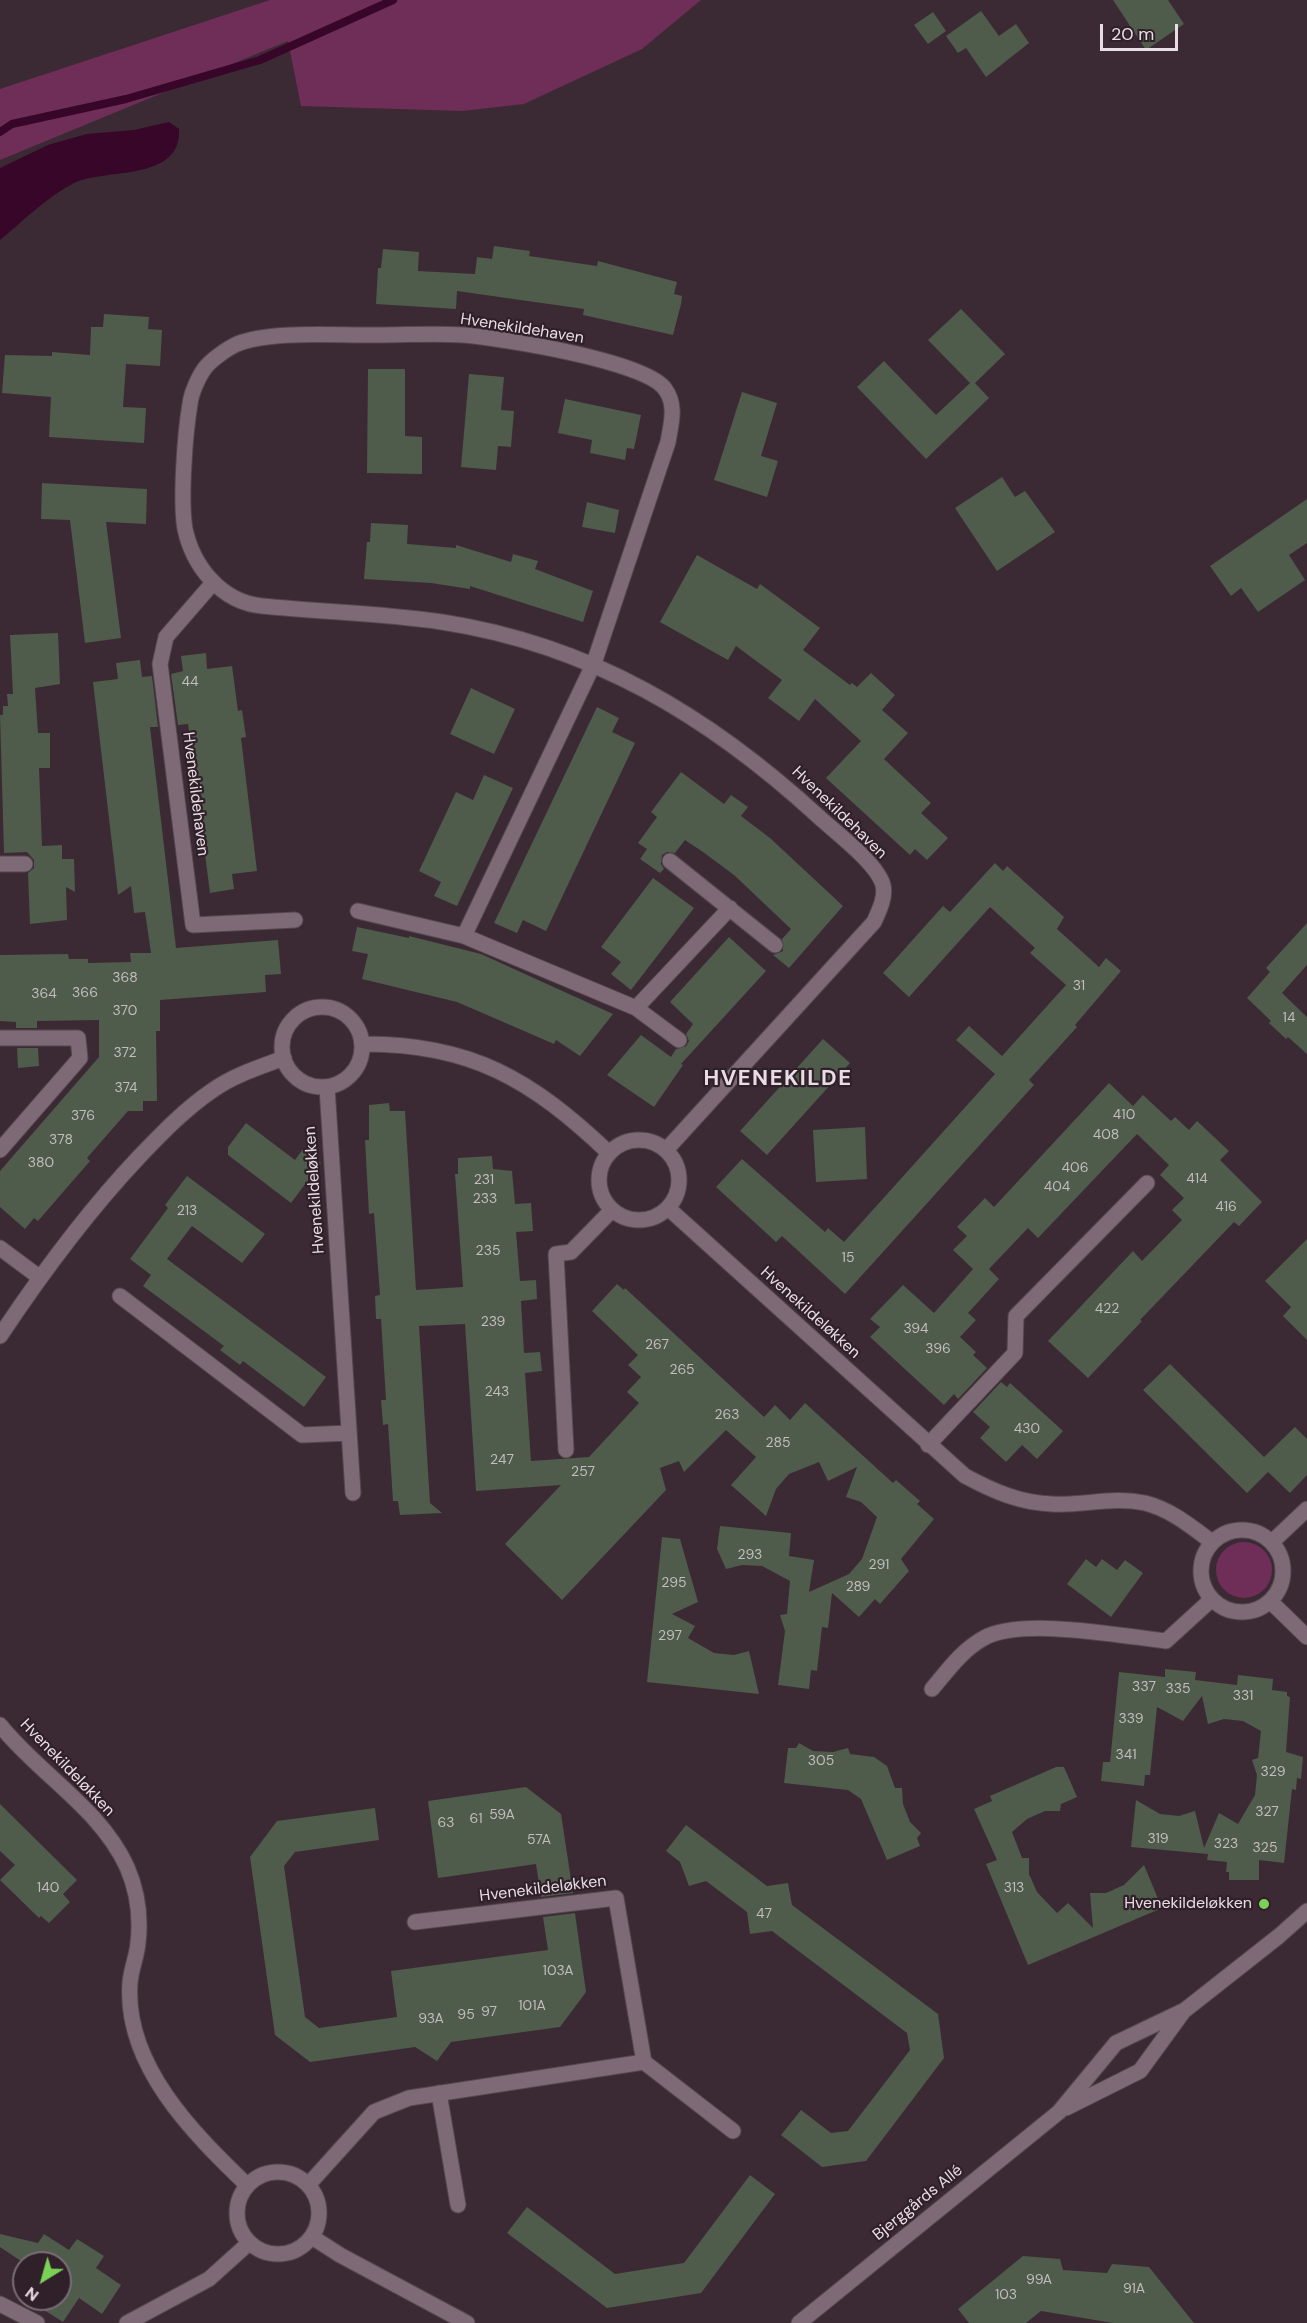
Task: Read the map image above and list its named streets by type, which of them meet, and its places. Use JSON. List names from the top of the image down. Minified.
{"streets":{"street":["Hvenekildehaven","Hvenekildeløkken","Bjerggårds Allé"]},"crossings":[["Hvenekildehaven","Hvenekildeløkken"]],"districts":["HVENEKILDE"],"places":["Hvenekildeløkken"],"house_numbers":["44","368","31","366","364","370","14","372","374","410","376","408","378","380","406","414","231","404","233","416","213","235","15","422","239","394","267","396","265","243","263","430","285","247","257","293","291","295","289","297","337","335","331","339","341","305","329","327","59A","61","63","319","57A","323","325","140","313","47","103A","101A","97","95","93A","99A","91A","103"],"scale_bar":"20 m","north":"bottom left"}
